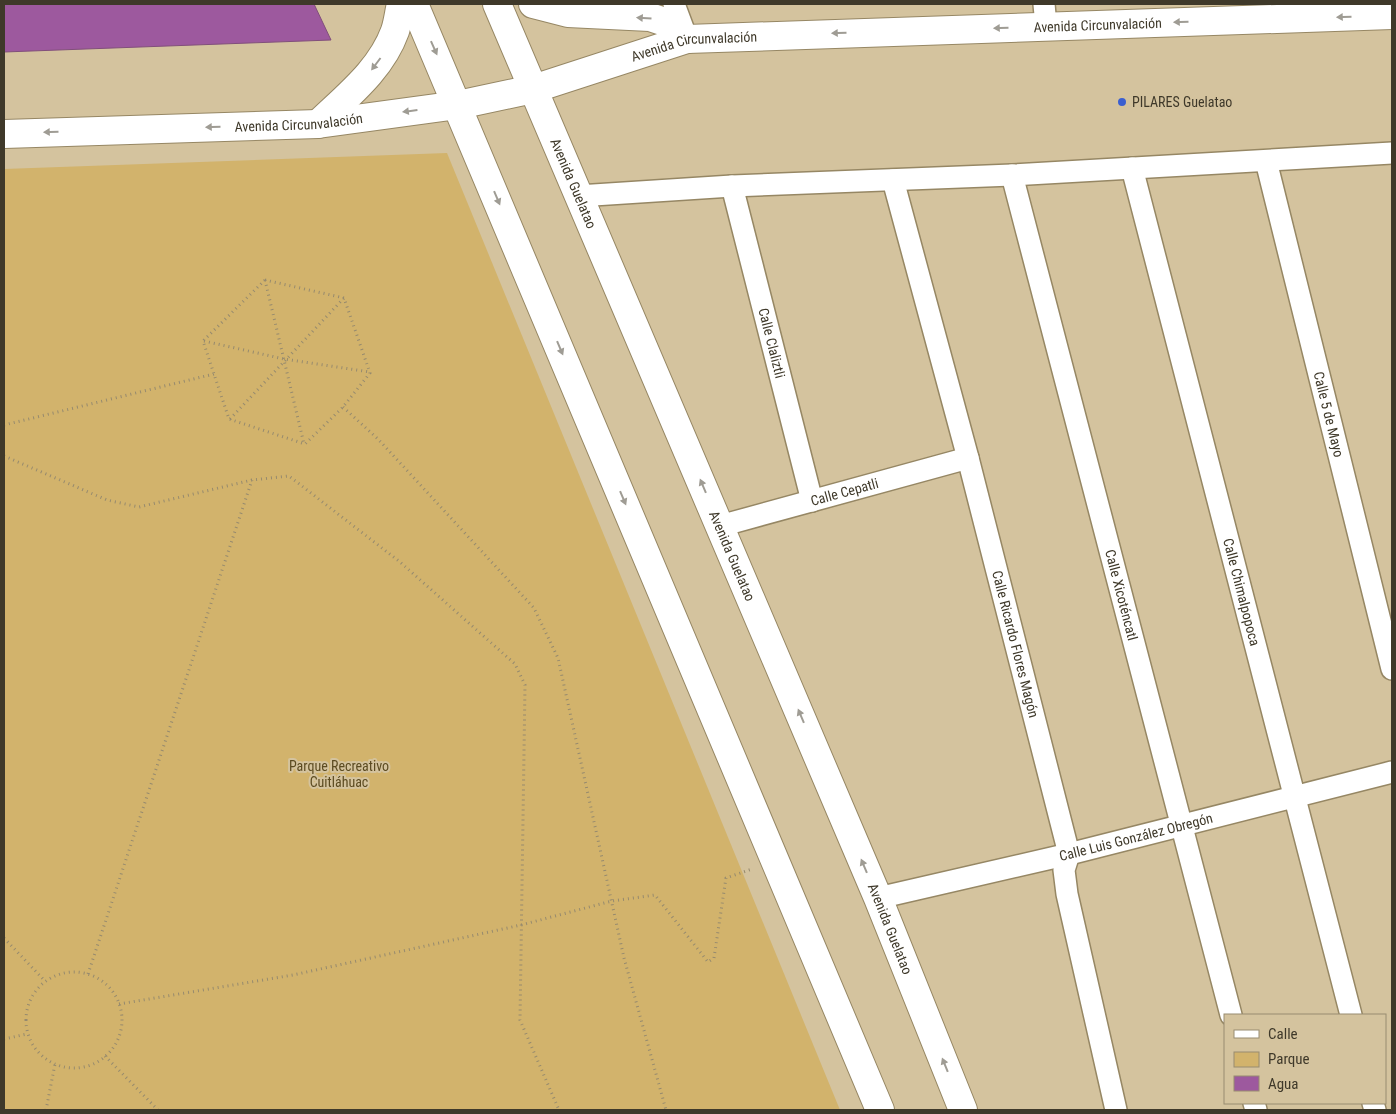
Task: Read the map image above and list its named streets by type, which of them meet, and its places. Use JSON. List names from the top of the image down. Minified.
{"streets":{"main road":["Avenida Circunvalación","Avenida Guelatao"],"street":["Calle Claliztli","Calle 5 de Mayo","Calle Cepatli","Calle Chimalpopoca","Calle Xicoténcatl","Calle Ricardo Flores Magón","Calle Luis González Obregón"]},"crossings":[["Avenida Circunvalación","Avenida Guelatao"],["Avenida Guelatao","Calle Cepatli"],["Avenida Guelatao","Calle Luis González Obregón"],["Calle Claliztli","Calle Cepatli"],["Calle Cepatli","Calle Ricardo Flores Magón"],["Calle Chimalpopoca","Calle Luis González Obregón"],["Calle Xicoténcatl","Calle Luis González Obregón"],["Calle Ricardo Flores Magón","Calle Luis González Obregón"]],"one_way":["Avenida Circunvalación"],"parks":["Parque Recreativo Cuitláhuac"],"places":["PILARES Guelatao"],"legend":["Calle","Parque","Agua"]}
